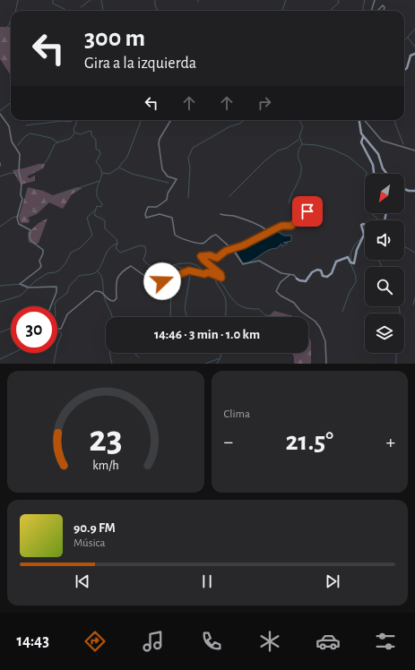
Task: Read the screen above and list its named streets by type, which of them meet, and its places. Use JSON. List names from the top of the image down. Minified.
{"north":"bottom left","page":{"turn":["300 m","Gira a la izquierda"],"limit":"30","trip":"14:46 · 3 min · 1.0 km","tile":"Clima","heat":["−","21.5°","+"],"song":["90.9 FM","Música"],"tabs":"14:43","gauge":["23","km/h"]}}
